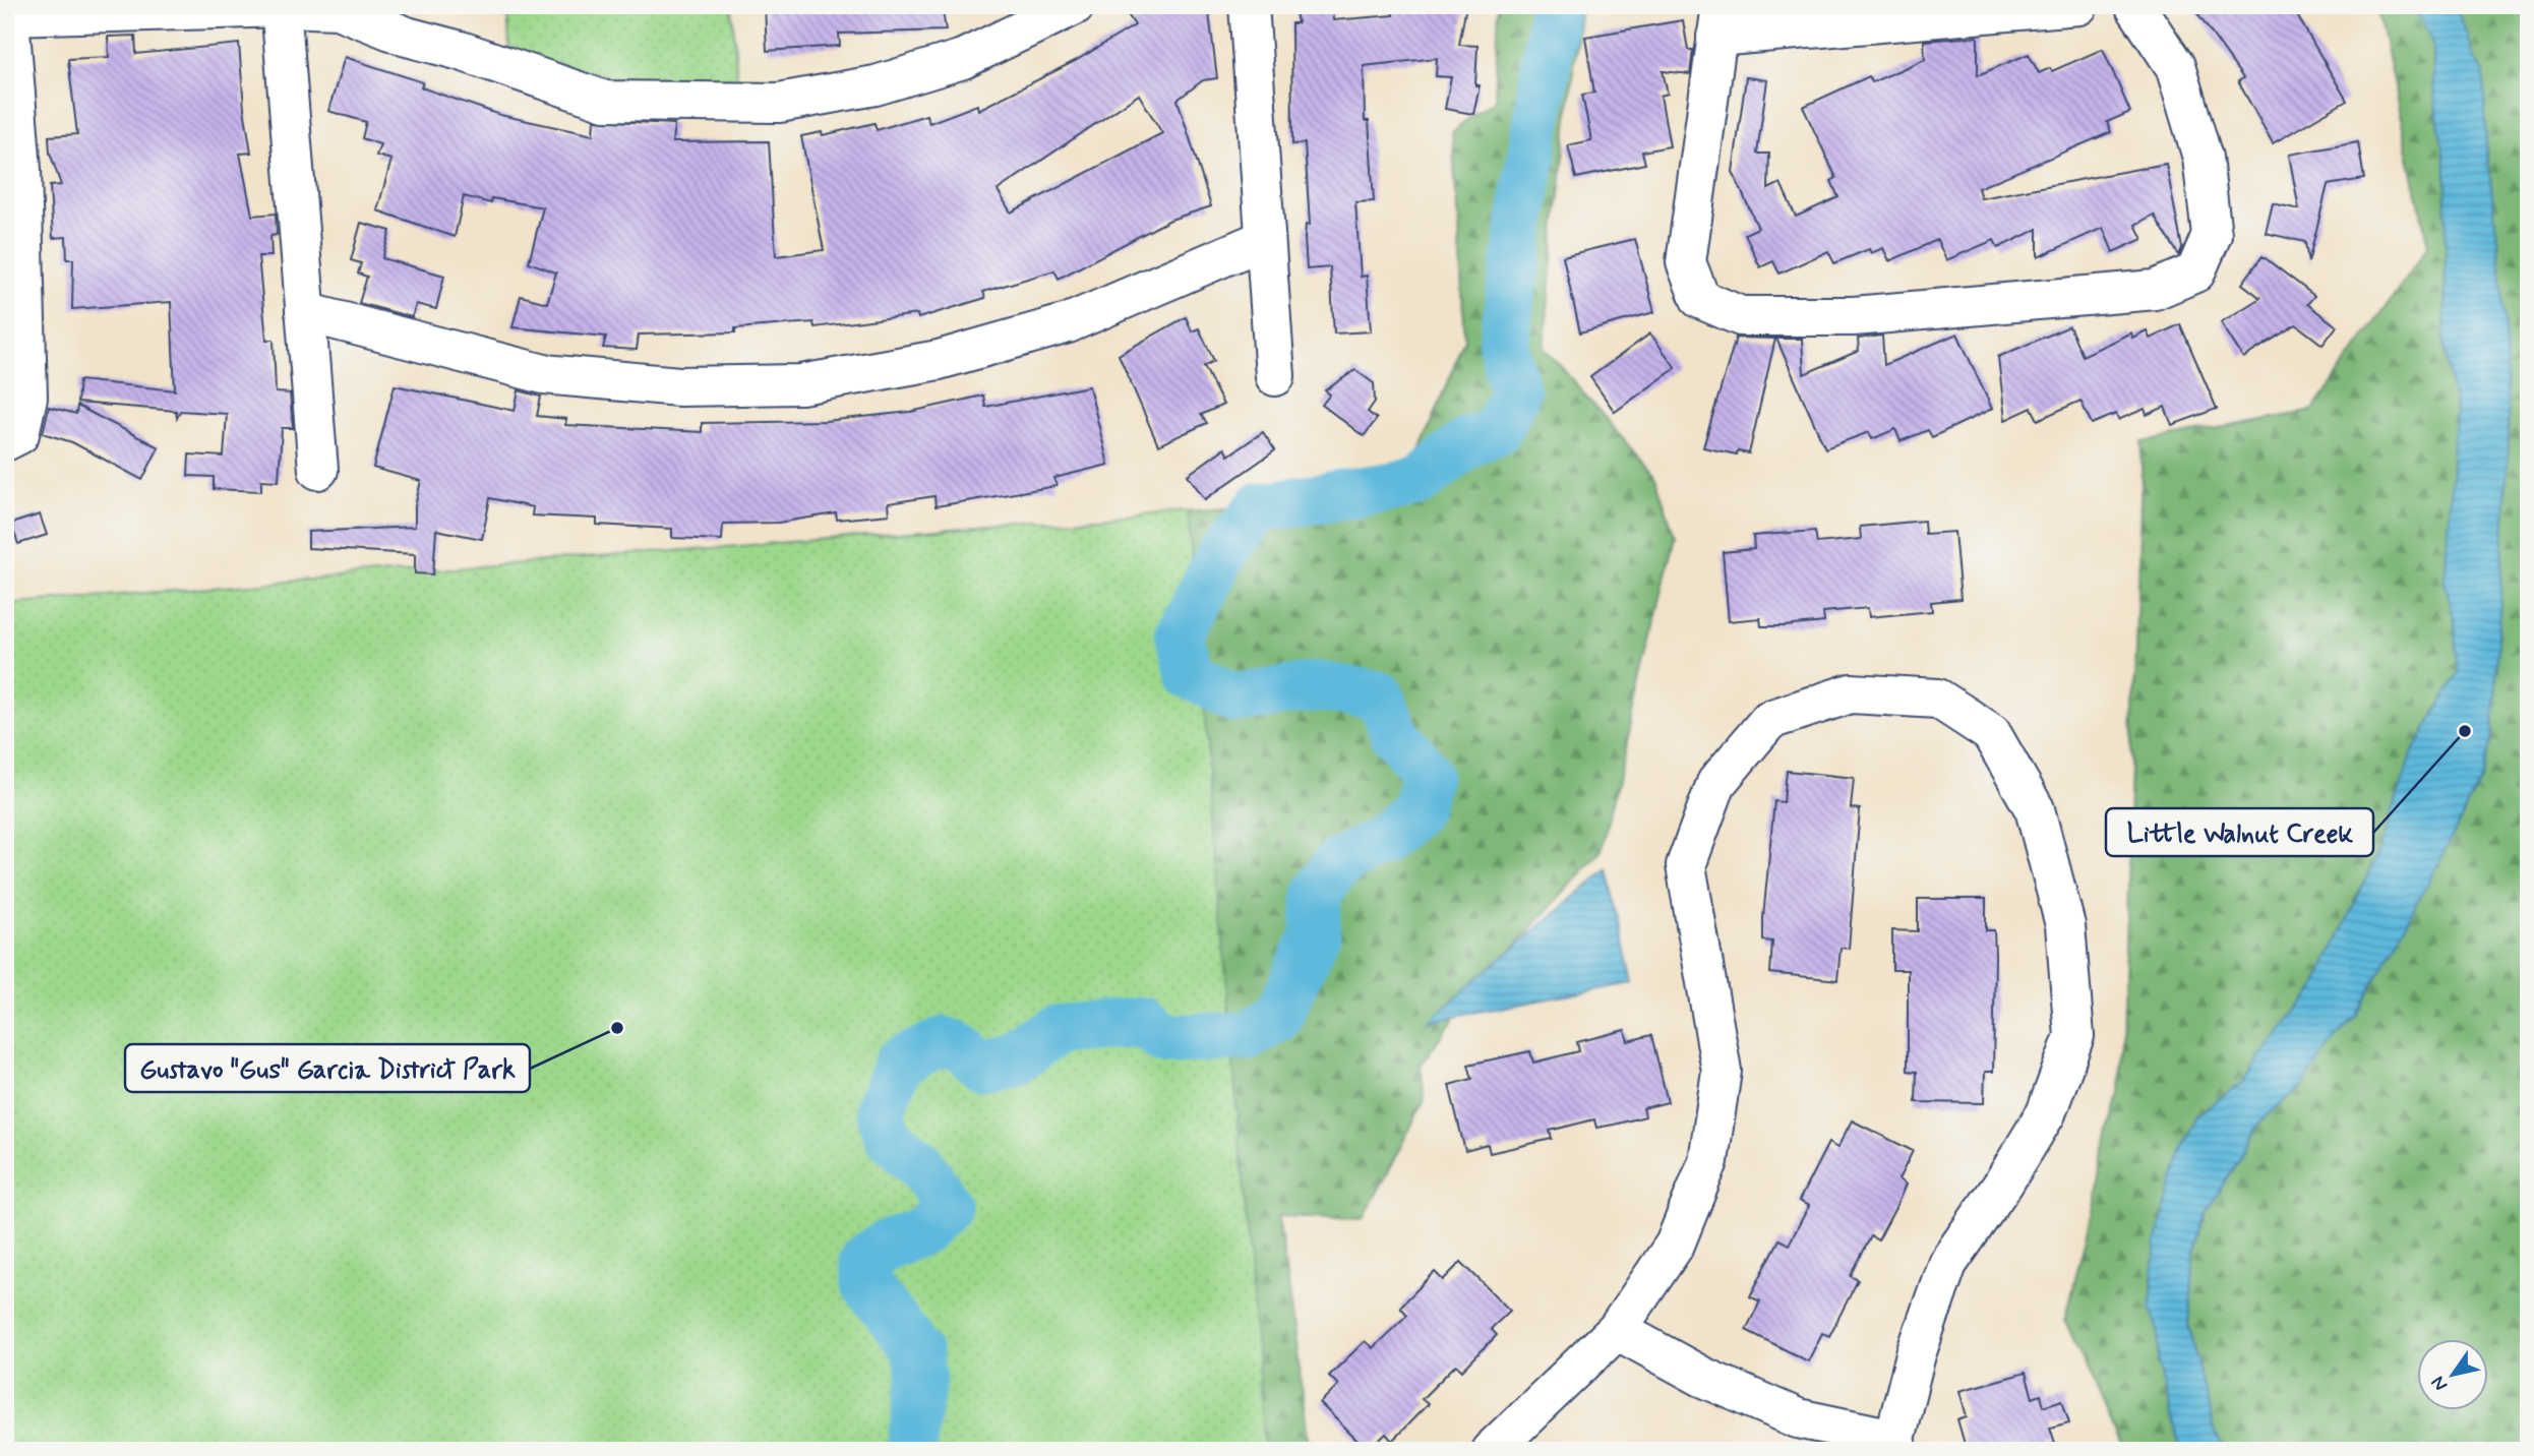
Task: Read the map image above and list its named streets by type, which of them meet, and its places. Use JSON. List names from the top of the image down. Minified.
{"places":["Little Walnut Creek","Gustavo \"Gus\" Garcia District Park"],"north":"bottom left"}
